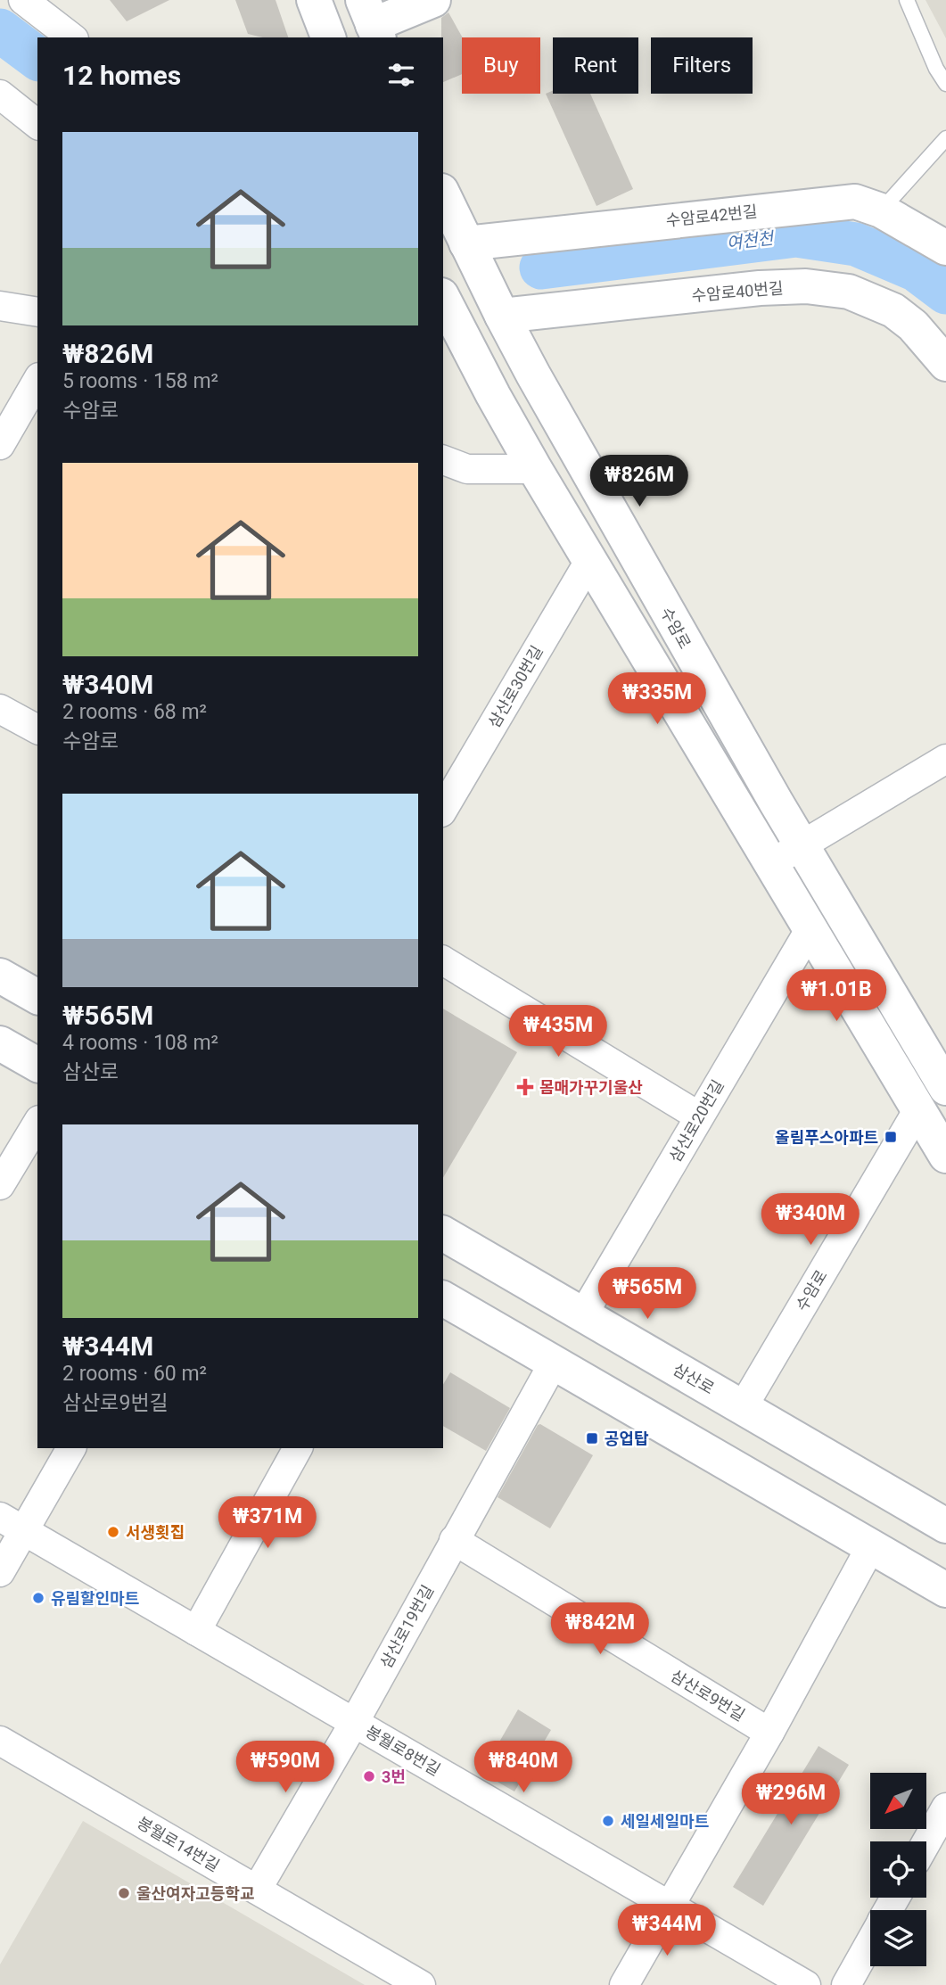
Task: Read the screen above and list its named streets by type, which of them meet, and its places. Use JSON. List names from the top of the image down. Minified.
{"streets":{"main road":["수암로42번길","수암로40번길","수암로","삼산로"],"street":["삼산로30번길","삼산로20번길","삼산로19번길","삼산로9번길","봉월로8번길","봉월로14번길"]},"crossings":[["수암로42번길","수암로"],["수암로40번길","수암로"],["수암로","삼산로"],["삼산로20번길","삼산로"],["삼산로19번길","삼산로9번길"],["삼산로19번길","봉월로8번길"],["삼산로19번길","봉월로14번길"]],"water":["여천천"],"places":{"health":["몸매가꾸기울산"],"transit":["올림푸스아파트","공업탑"],"other":["서생횟집","유림할인마트","3번","세일세일마트","울산여자고등학교"]},"north":"bottom left","page":{"chip":["Buy","Rent","Filters"],"heading":"12 homes","list":[{"name":"₩826M","note":"5 rooms · 158 m² · 수암로"},{"name":"₩340M","note":"2 rooms · 68 m² · 수암로"},{"name":"₩565M","note":"4 rooms · 108 m² · 삼산로"},{"name":"₩344M","note":"2 rooms · 60 m² · 삼산로9번길"}],"price":["₩826M","₩335M","₩1.01B","₩435M","₩340M","₩565M","₩371M","₩842M","₩590M","₩840M","₩296M","₩344M"]}}
